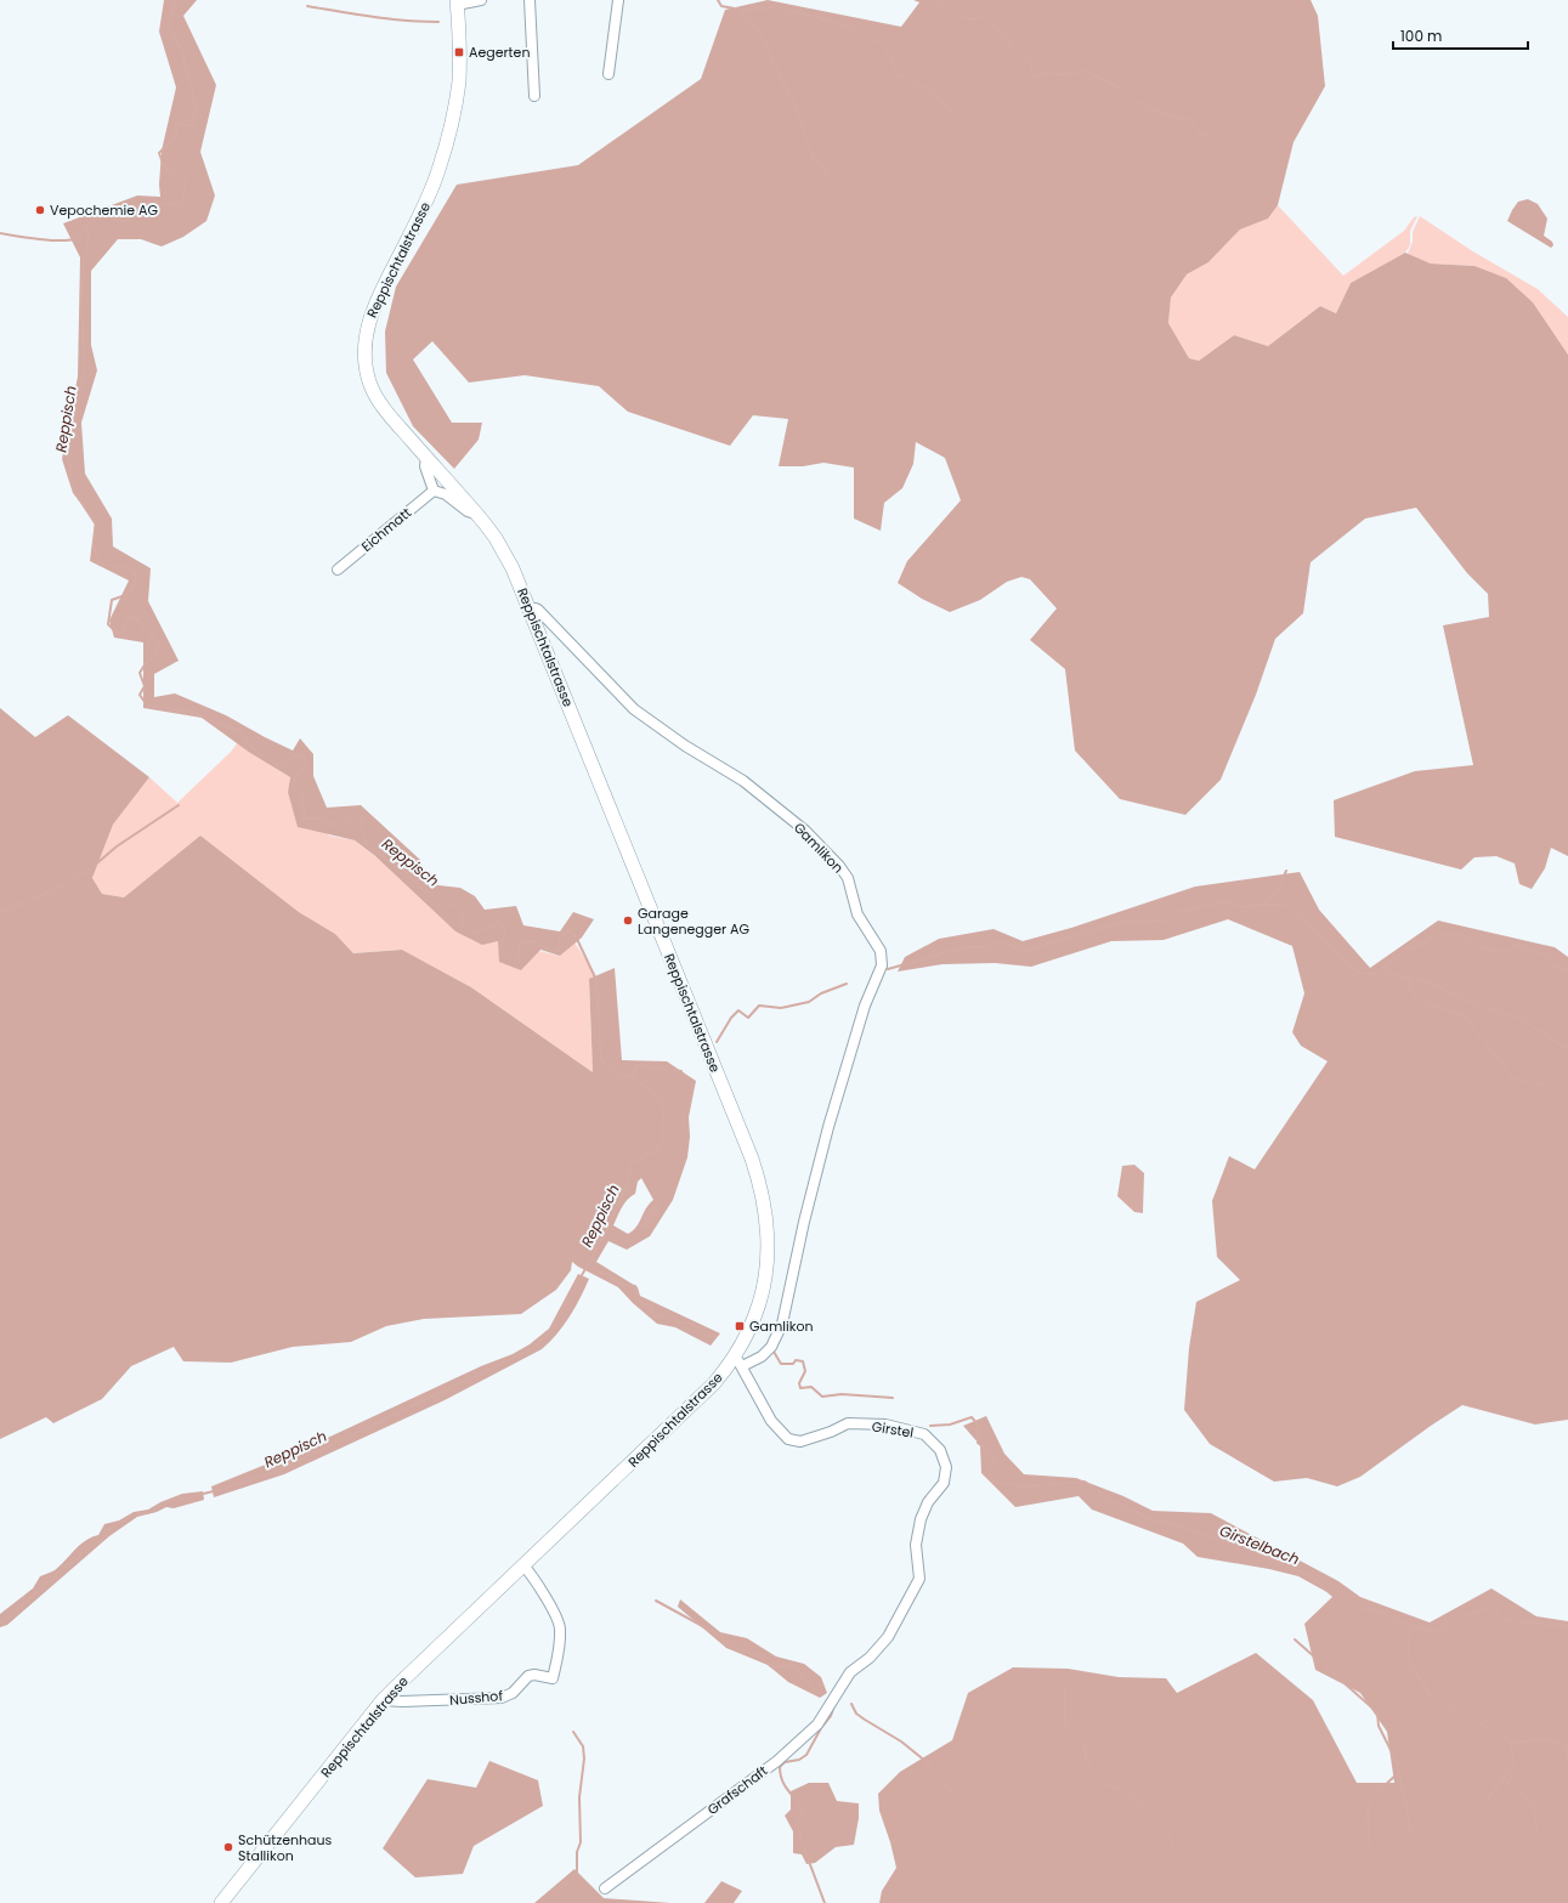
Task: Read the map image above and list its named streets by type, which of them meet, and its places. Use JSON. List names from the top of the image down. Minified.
{"streets":{"main road":["Reppischtalstrasse"],"street":["Eichmatt","Gamlikon","Girstel","Nusshof","Grafschaft"]},"crossings":[["Reppischtalstrasse","Gamlikon"],["Reppischtalstrasse","Girstel"],["Reppischtalstrasse","Nusshof"],["Gamlikon","Girstel"],["Girstel","Grafschaft"]],"water":["Reppisch","Girstelbach"],"places":{"transit":["Aegerten","Gamlikon"],"other":["Vepochemie AG","Garage Langenegger AG","Schützenhaus Stallikon"]},"scale_bar":"100 m"}
